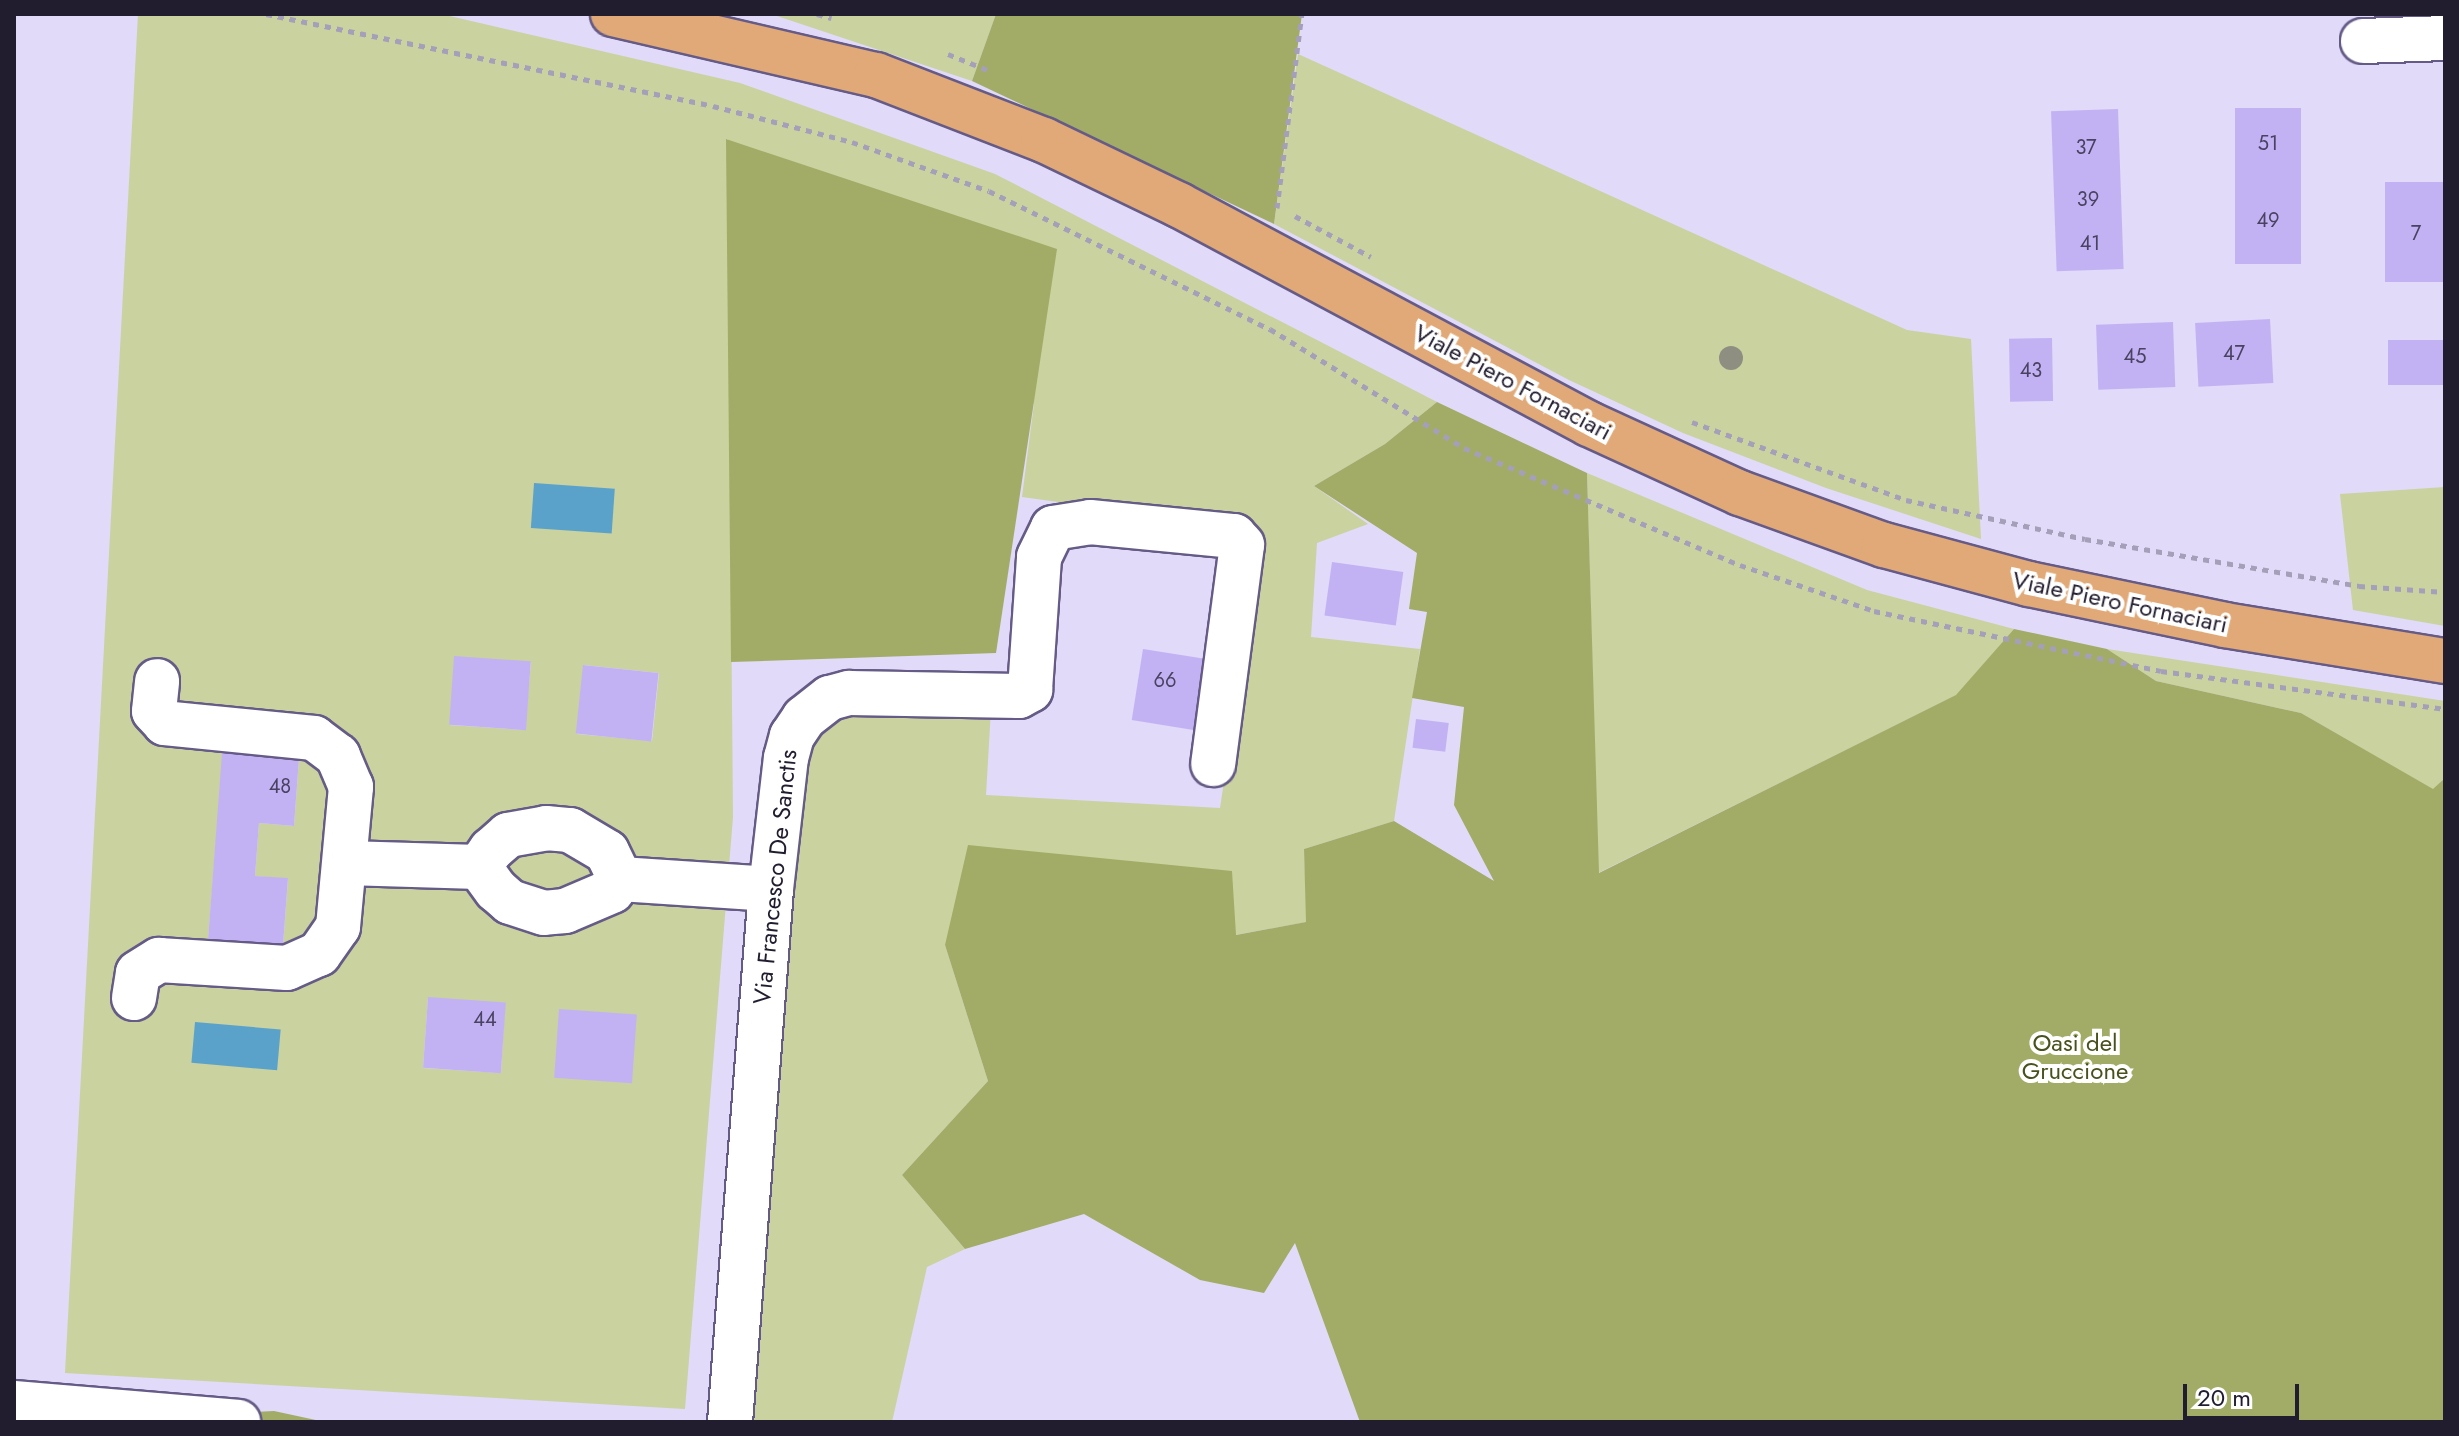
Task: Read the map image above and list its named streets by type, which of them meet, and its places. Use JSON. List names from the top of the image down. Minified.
{"streets":{"main road":["Viale Piero Fornaciari"],"street":["Via Francesco De Sanctis"]},"parks":["Oasi del Gruccione"],"house_numbers":["51","37","39","49","7","41","47","45","43","66","48","44"],"scale_bar":"20 m"}
